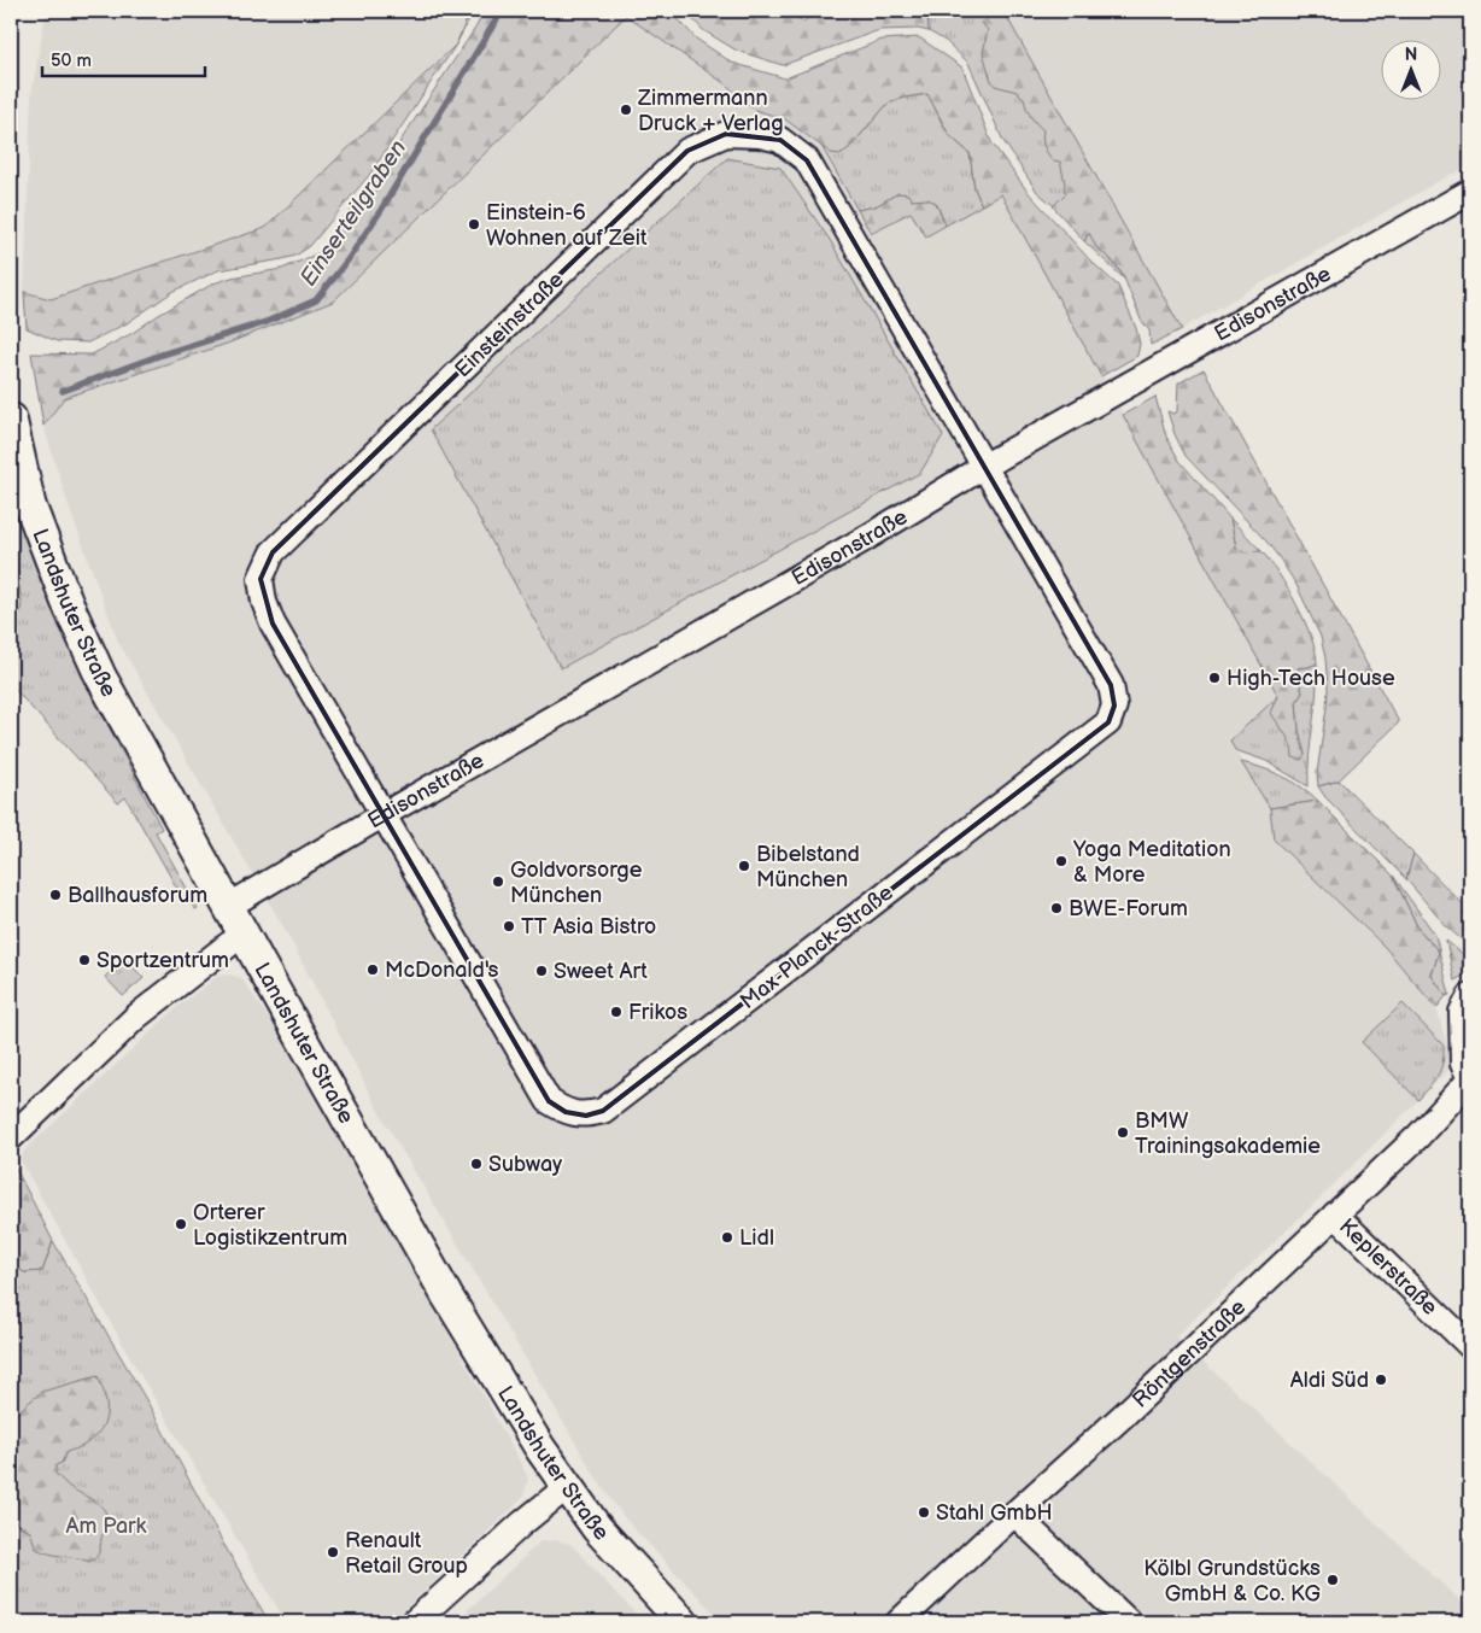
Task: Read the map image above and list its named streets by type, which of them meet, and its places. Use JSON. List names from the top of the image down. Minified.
{"streets":{"main road":["Landshuter Straße"],"street":["Edisonstraße","Einsteinstraße","Max-Planck-Straße","Keplerstraße","Röntgenstraße"]},"crossings":[["Edisonstraße","Einsteinstraße"],["Edisonstraße","Landshuter Straße"],["Edisonstraße","Max-Planck-Straße"],["Einsteinstraße","Max-Planck-Straße"],["Keplerstraße","Röntgenstraße"]],"water":["Einserteilgraben"],"parks":["Am Park"],"places":["Zimmermann Druck + Verlag","Einstein-6 Wohnen auf Zeit","High-Tech House","Yoga Meditation & More","Bibelstand München","Goldvorsorge München","Ballhausforum","BWE-Forum","TT Asia Bistro","Sportzentrum","McDonald's","Sweet Art","Frikos","BMW Trainingsakademie","Subway","Orterer Logistikzentrum","Lidl","Aldi Süd","Stahl GmbH","Renault Retail Group","Kölbl Grundstücks GmbH & Co. KG"],"scale_bar":"50 m","north":"top"}
